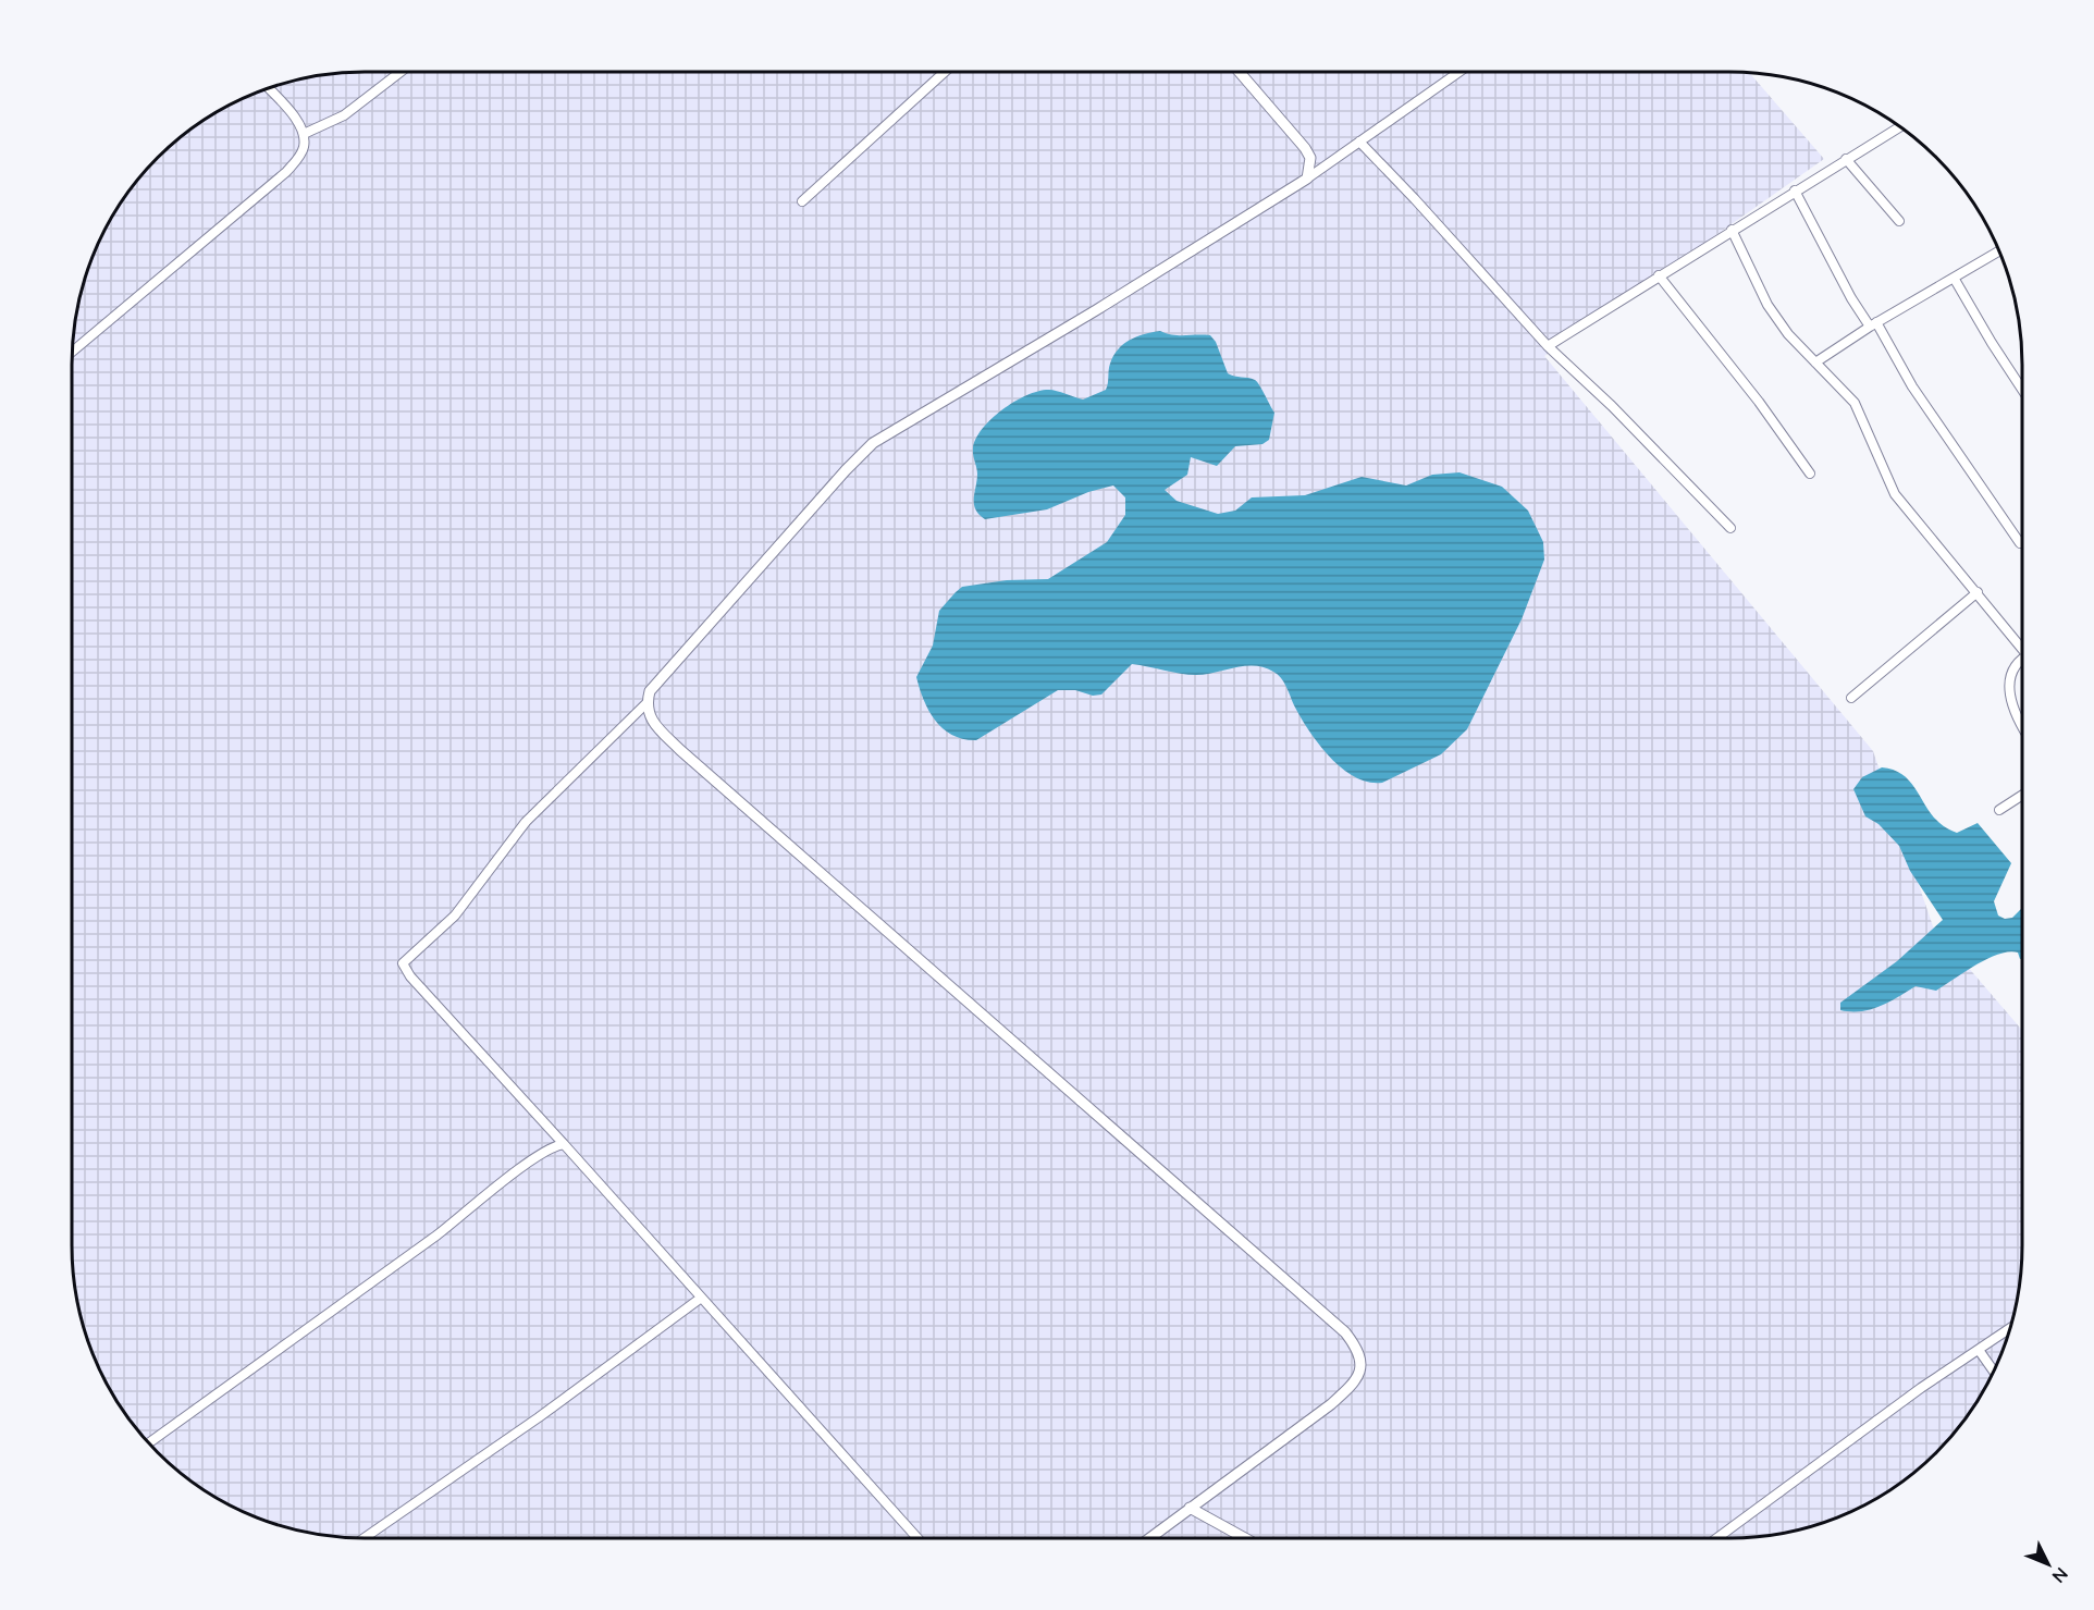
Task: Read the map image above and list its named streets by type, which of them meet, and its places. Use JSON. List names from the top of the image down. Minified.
{"north":"bottom right"}
